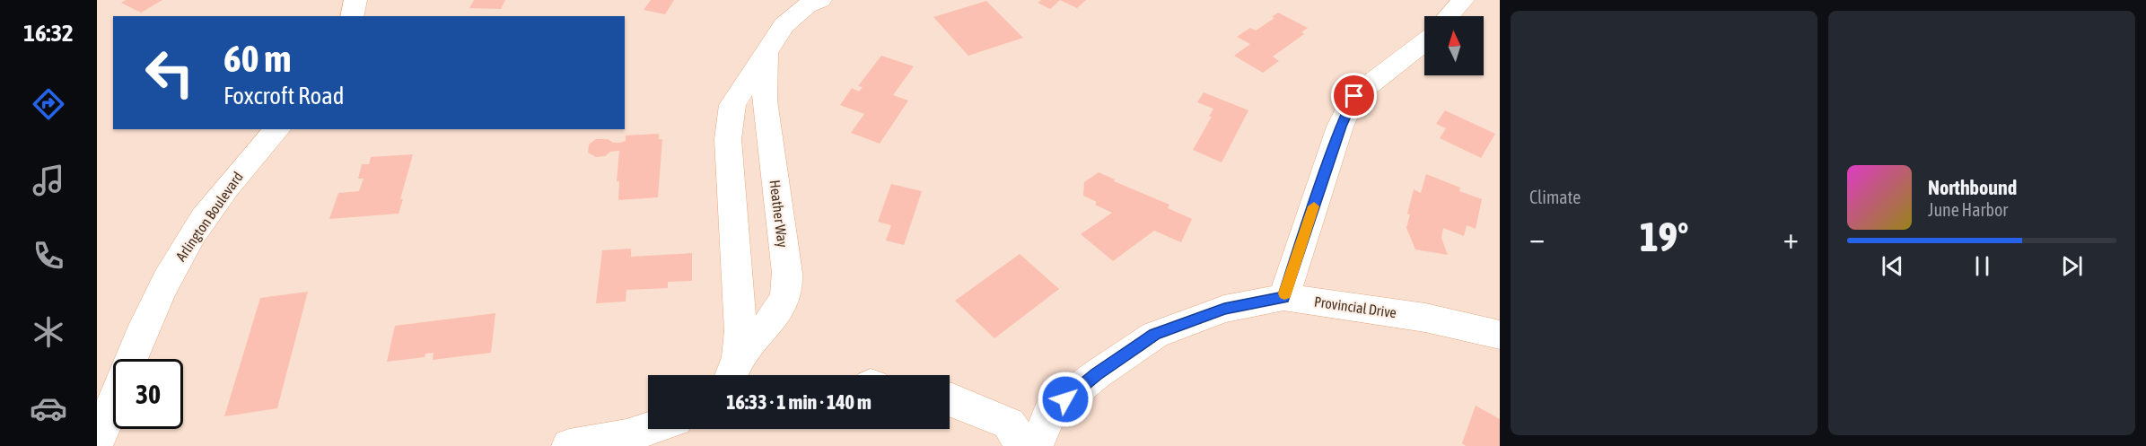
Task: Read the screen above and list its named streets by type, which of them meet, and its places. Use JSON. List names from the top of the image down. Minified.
{"streets":{"street":["Heather Way","Arlington Boulevard","Provincial Drive"]},"north":"top","page":{"tabs":"16:32","tile":"Climate","turn":["60 m","Foxcroft Road"],"song":["Northbound","June Harbor"],"heat":["−","19°","+"],"limit":"30","trip":"16:33 · 1 min · 140 m"}}
